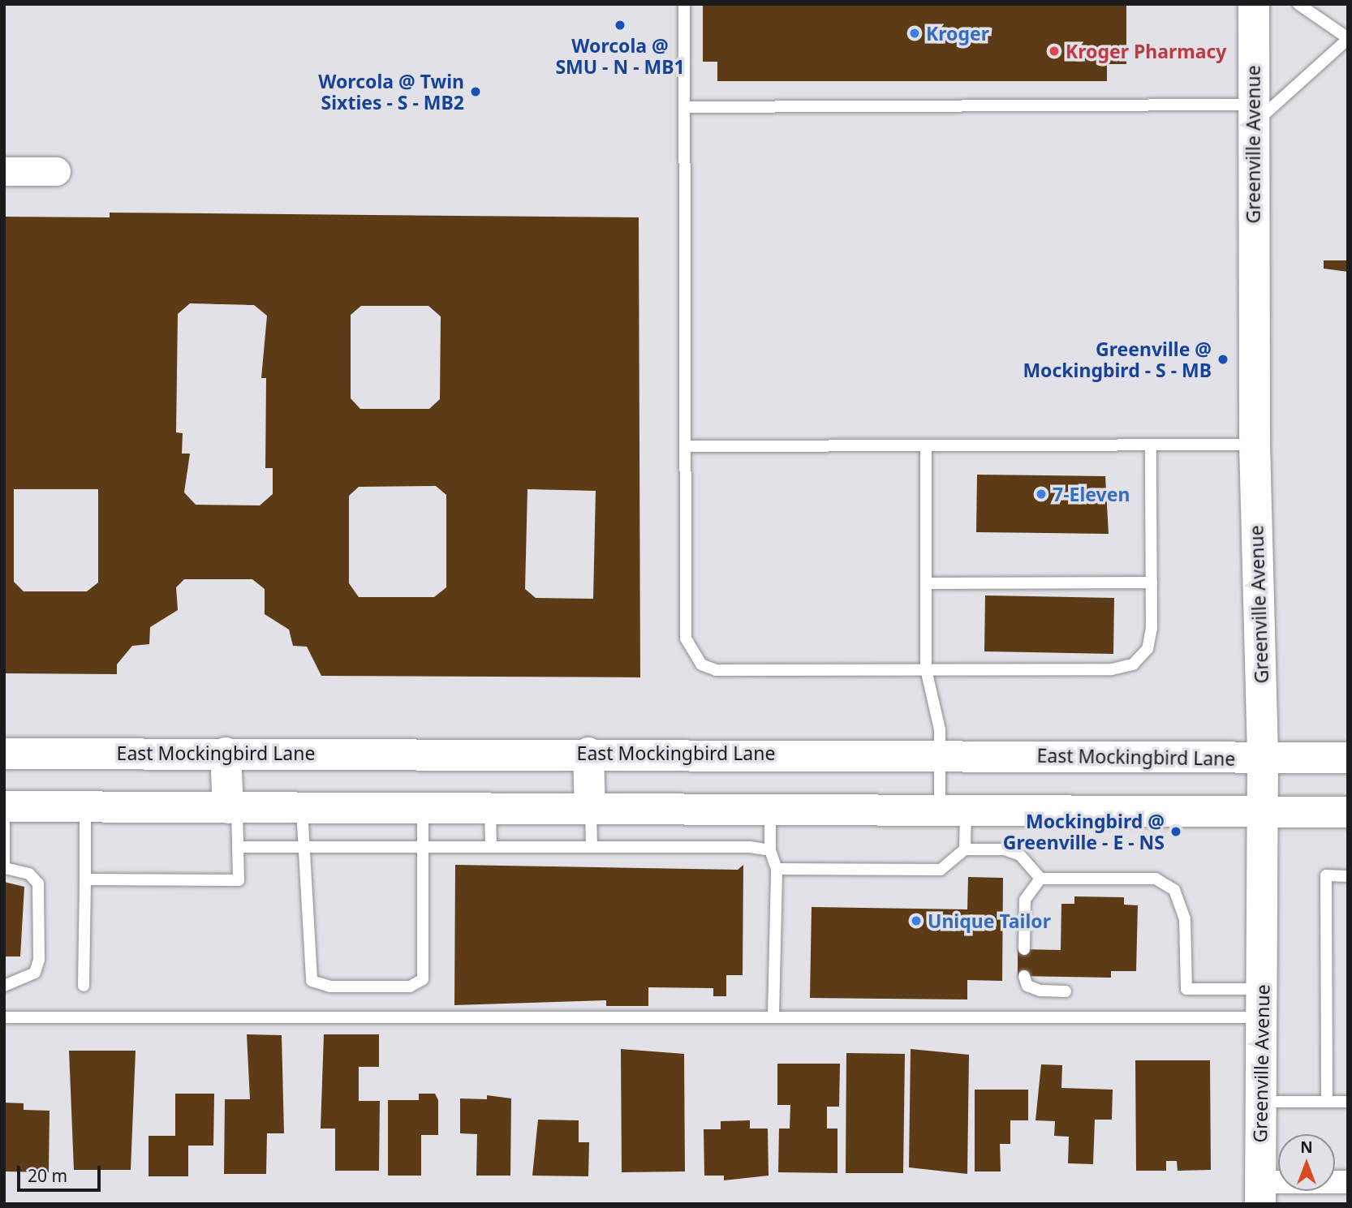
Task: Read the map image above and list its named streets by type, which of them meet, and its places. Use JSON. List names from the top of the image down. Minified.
{"streets":{"main road":["Greenville Avenue","East Mockingbird Lane"]},"crossings":[["Greenville Avenue","East Mockingbird Lane"]],"places":["Worcola @ SMU - N - MB1","Kroger","Kroger Pharmacy","Worcola @ Twin Sixties - S - MB2","Greenville @ Mockingbird - S - MB","7-Eleven","Mockingbird @ Greenville - E - NS","Unique Tailor"],"scale_bar":"20 m","north":"top"}
